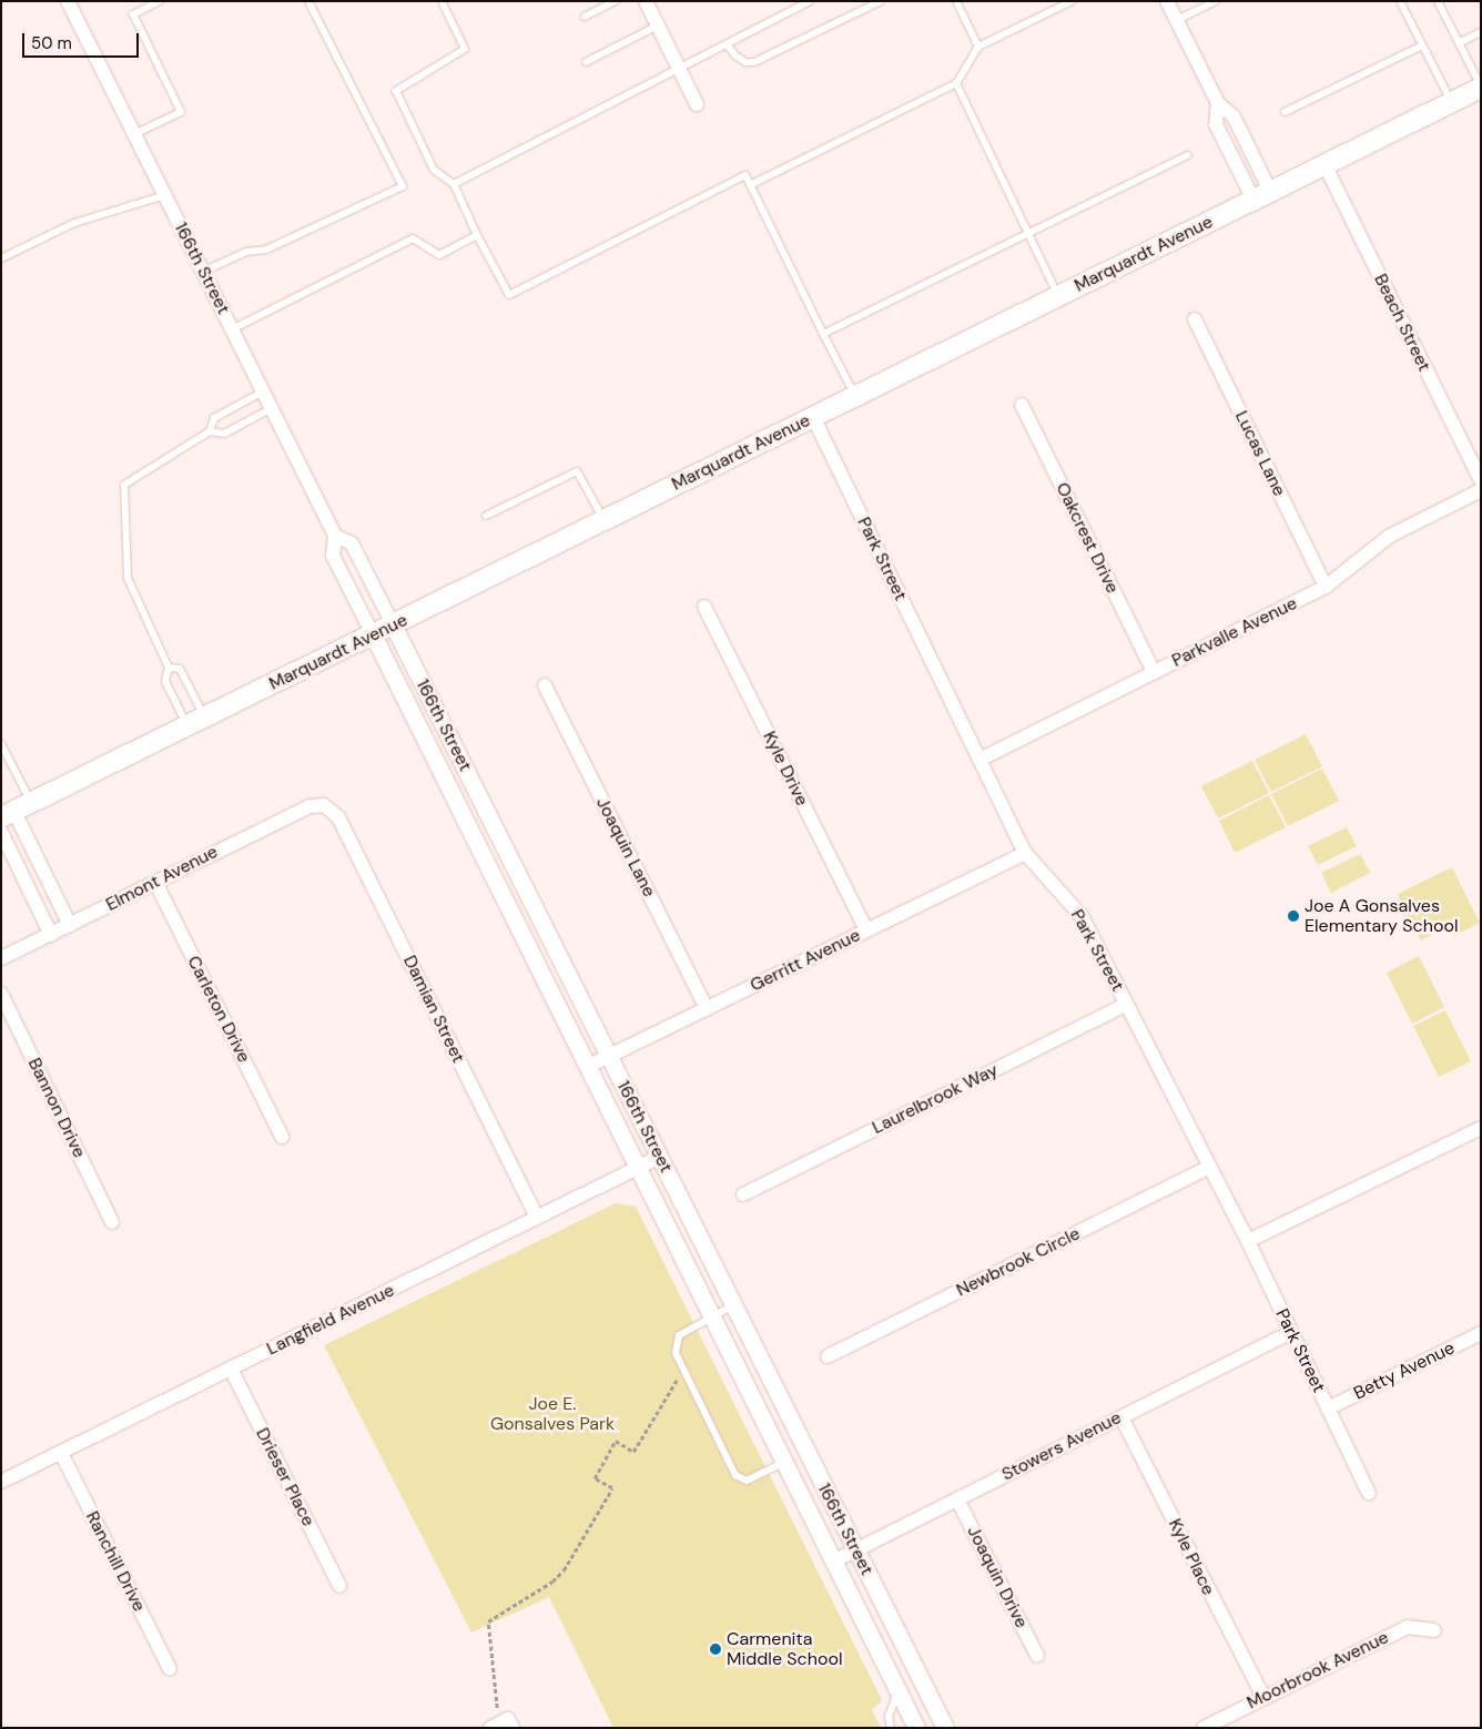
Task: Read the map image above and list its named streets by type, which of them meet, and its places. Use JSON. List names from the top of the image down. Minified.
{"streets":{"main road":["Marquardt Avenue"],"street":["166th Street","Beach Street","Lucas Lane","Oakcrest Drive","Park Street","Parkvalle Avenue","Kyle Drive","Joaquin Lane","Elmont Avenue","Gerritt Avenue","Carleton Drive","Damian Street","Laurelbrook Way","Bannon Drive","Newbrook Circle","Langfield Avenue","Betty Avenue","Stowers Avenue","Drieser Place","Kyle Place","Ranchill Drive","Joaquin Drive","Moorbrook Avenue"]},"crossings":[["Marquardt Avenue","166th Street"],["Marquardt Avenue","Beach Street"],["Marquardt Avenue","Park Street"],["166th Street","Gerritt Avenue"],["166th Street","Langfield Avenue"],["166th Street","Stowers Avenue"],["Lucas Lane","Parkvalle Avenue"],["Oakcrest Drive","Parkvalle Avenue"],["Park Street","Parkvalle Avenue"],["Park Street","Gerritt Avenue"],["Park Street","Laurelbrook Way"],["Park Street","Newbrook Circle"],["Park Street","Betty Avenue"],["Park Street","Stowers Avenue"],["Kyle Drive","Gerritt Avenue"],["Joaquin Lane","Gerritt Avenue"],["Elmont Avenue","Carleton Drive"],["Elmont Avenue","Damian Street"],["Damian Street","Langfield Avenue"],["Langfield Avenue","Drieser Place"],["Langfield Avenue","Ranchill Drive"],["Stowers Avenue","Kyle Place"],["Stowers Avenue","Joaquin Drive"],["Kyle Place","Moorbrook Avenue"]],"parks":["Joe E. Gonsalves Park"],"places":["Joe A Gonsalves Elementary School","Carmenita Middle School"],"scale_bar":"50 m"}
